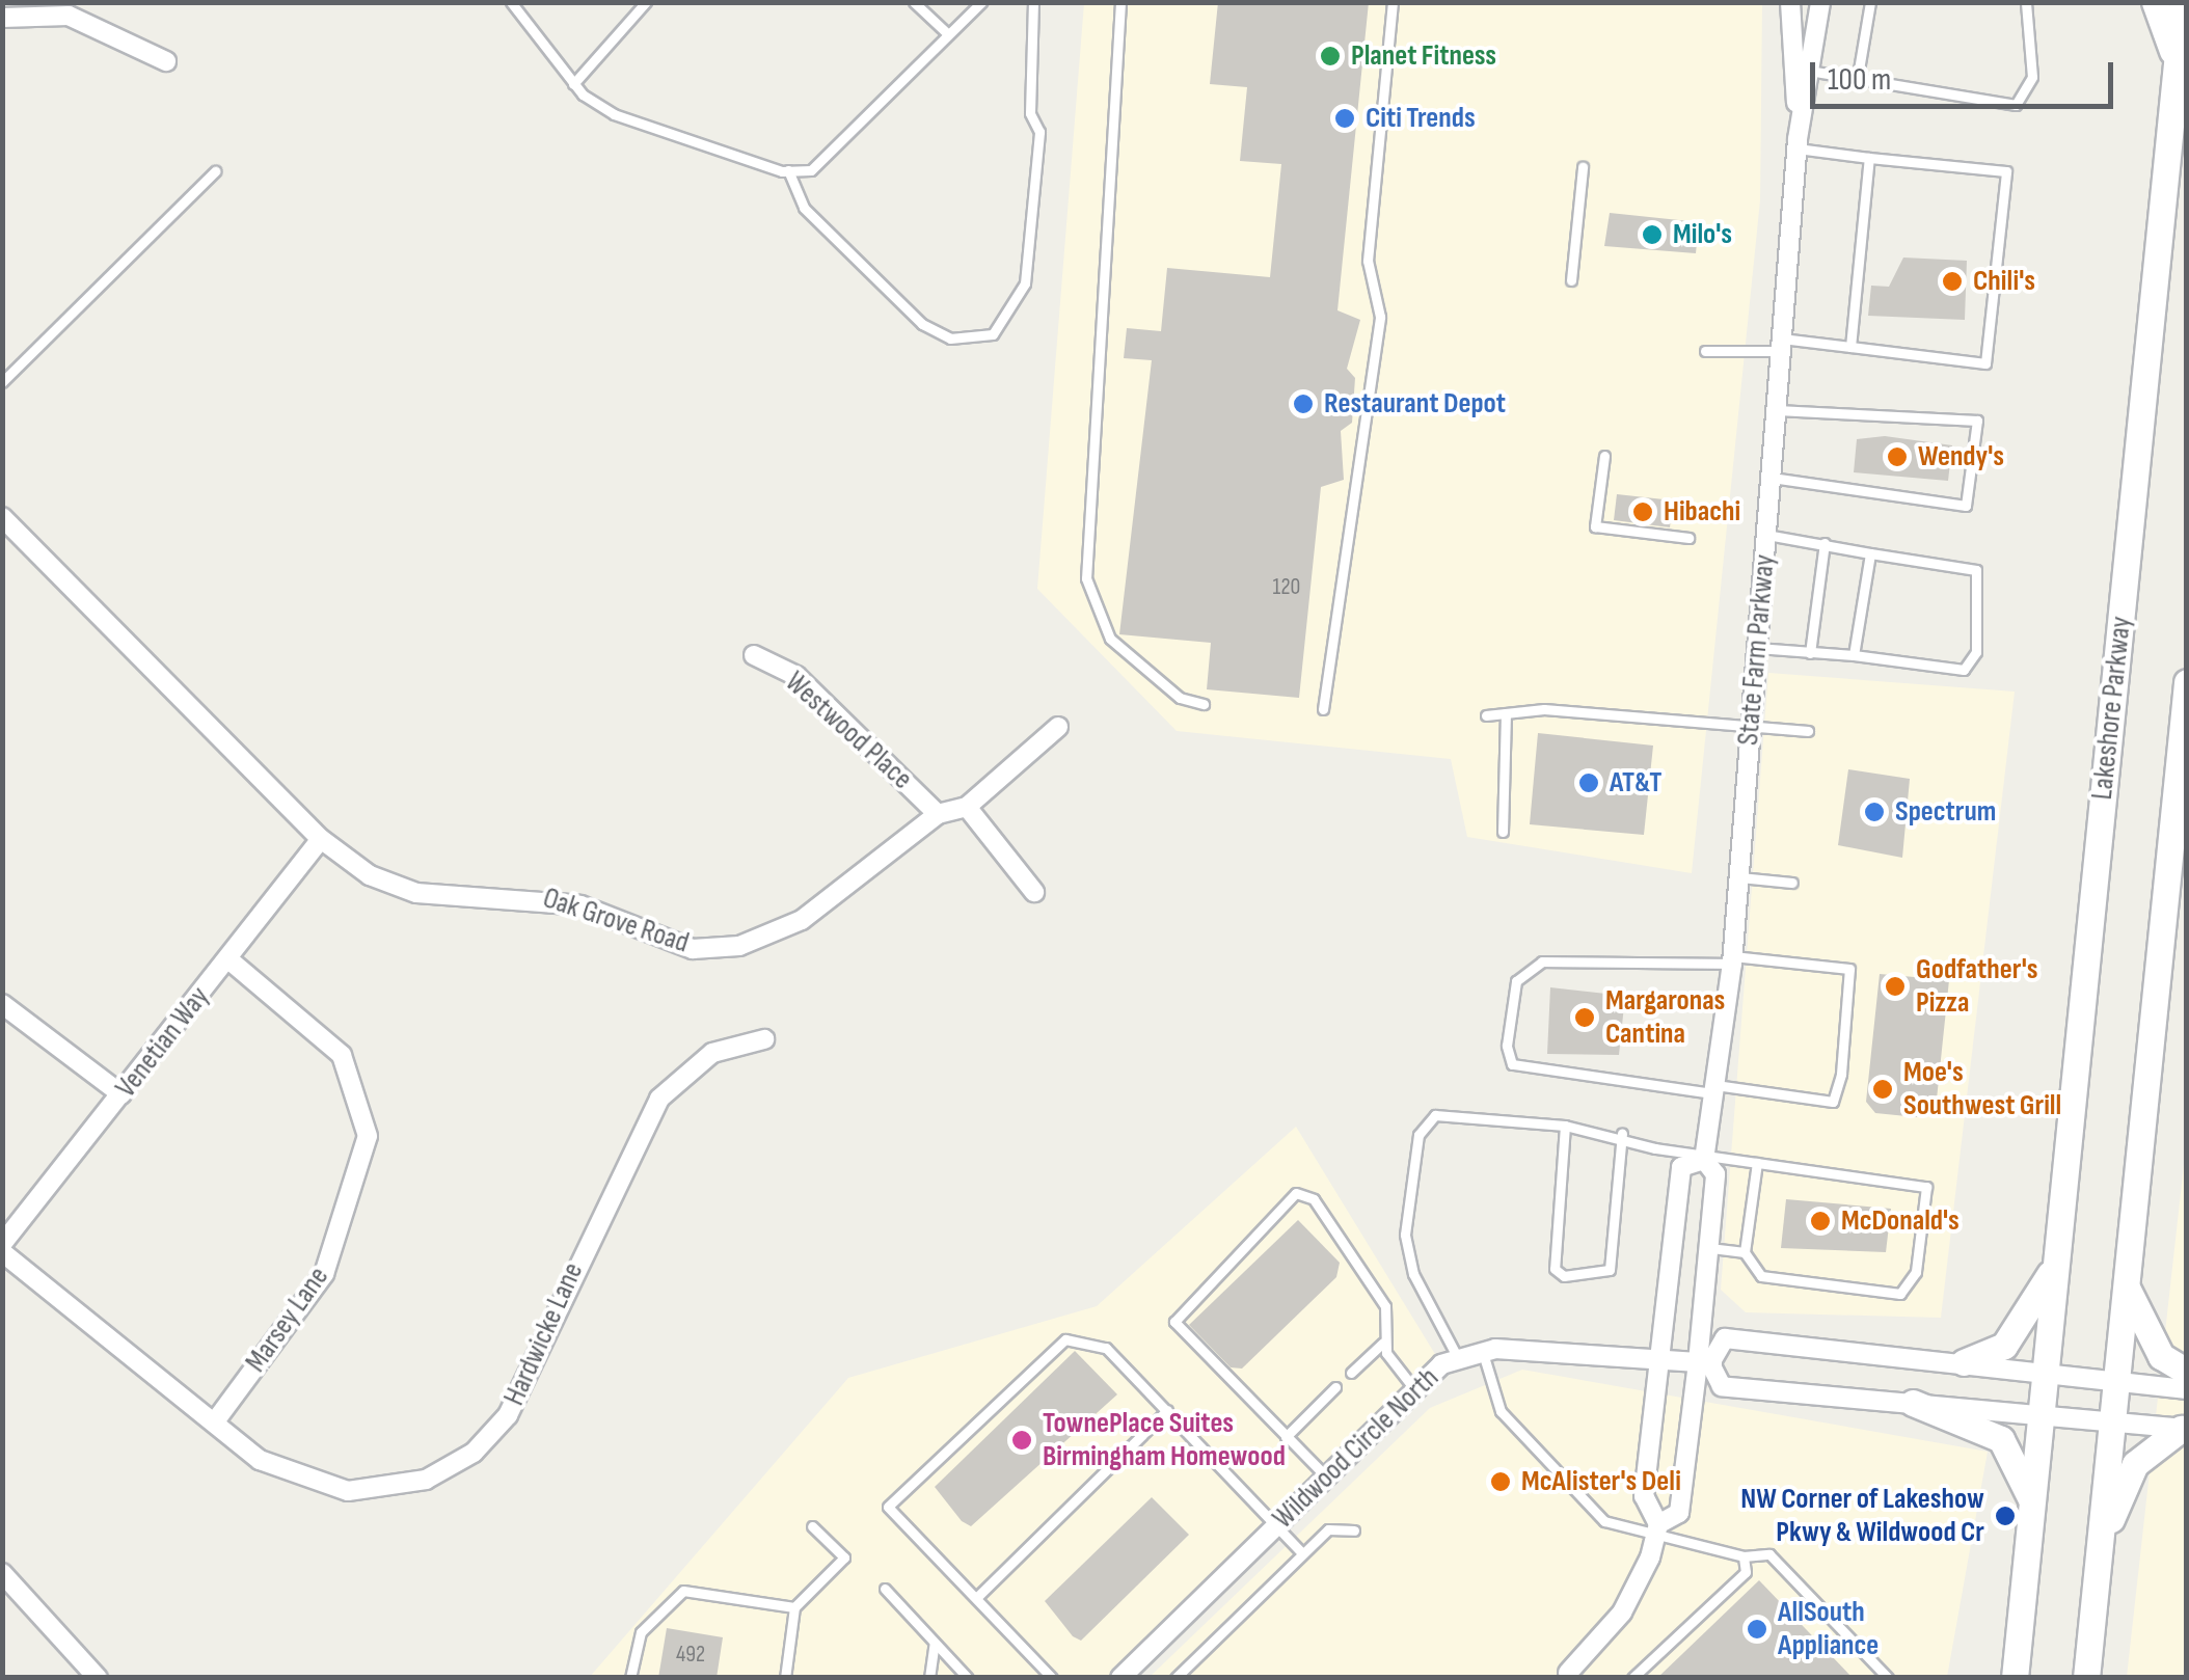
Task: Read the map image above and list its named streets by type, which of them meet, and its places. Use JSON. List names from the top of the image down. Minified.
{"streets":{"main road":["Lakeshore Parkway"],"street":["State Farm Parkway","Westwood Place","Oak Grove Road","Venetian Way","Marsey Lane","Hardwicke Lane","Wildwood Circle North"]},"crossings":[["State Farm Parkway","Wildwood Circle North"],["Lakeshore Parkway","Wildwood Circle North"],["Westwood Place","Oak Grove Road"],["Oak Grove Road","Venetian Way"],["Venetian Way","Marsey Lane"],["Marsey Lane","Hardwicke Lane"]],"places":["Planet Fitness","Citi Trends","Milo's","Chili's","Restaurant Depot","Wendy's","Hibachi","AT&T","Spectrum","Godfather's Pizza","Margaronas Cantina","Moe's Southwest Grill","McDonald's","TownePlace Suites Birmingham Homewood","McAlister's Deli","NW Corner of Lakeshow Pkwy & Wildwood Cr","AllSouth Appliance"],"house_numbers":["120","492"],"scale_bar":"100 m"}
